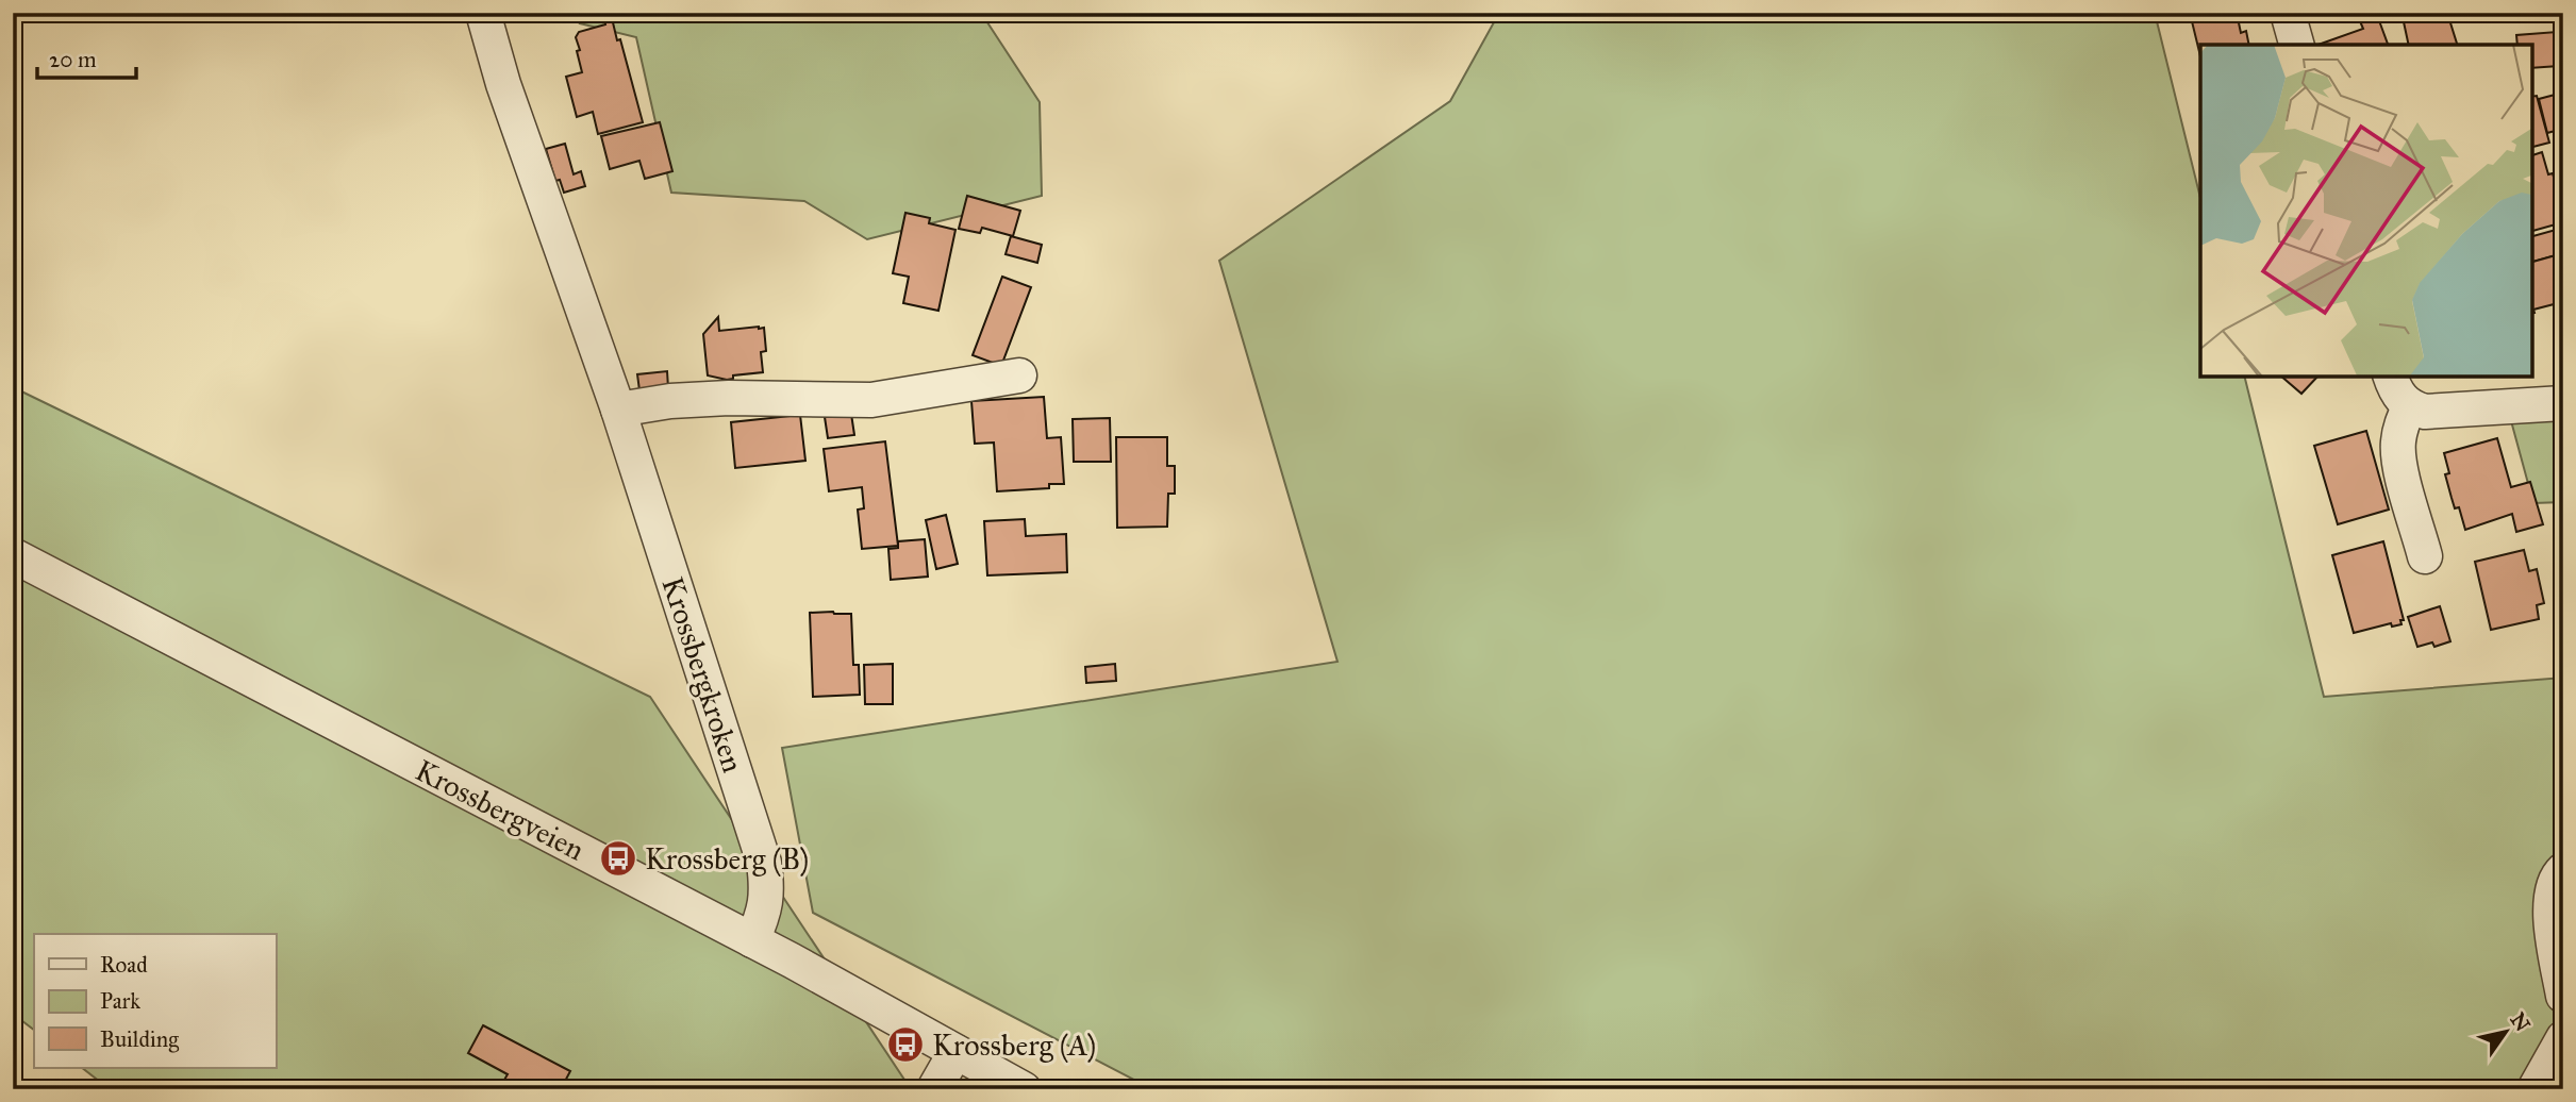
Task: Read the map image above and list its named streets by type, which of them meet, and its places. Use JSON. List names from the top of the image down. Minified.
{"streets":{"street":["Krossbergkroken","Krossbergveien"]},"crossings":[["Krossbergkroken","Krossbergveien"]],"places":{"bus stop":["Krossberg (B)","Krossberg (A)"]},"legend":["Road","Park","Building"],"scale_bar":"20 m","north":"top right"}
